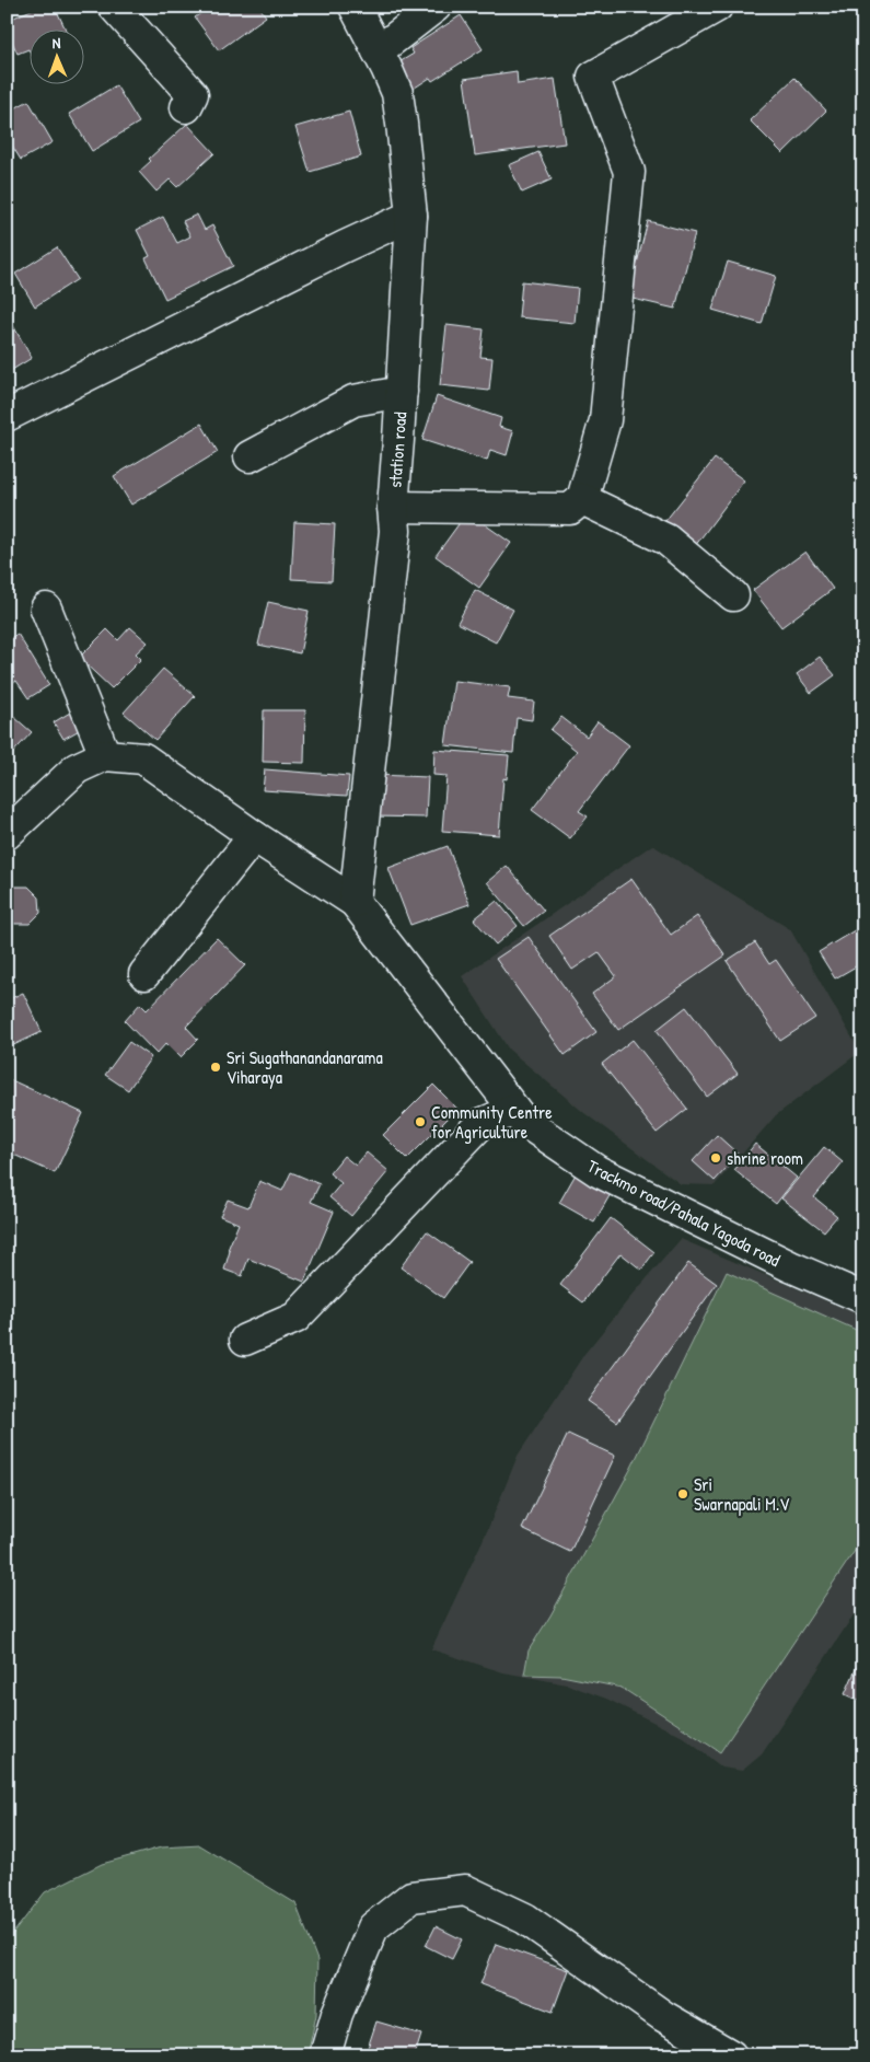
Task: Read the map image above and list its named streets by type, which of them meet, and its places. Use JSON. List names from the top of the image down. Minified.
{"streets":{"street":["station road","Trackmo road/Pahala Yagoda road"]},"crossings":[["station road","Trackmo road/Pahala Yagoda road"]],"places":["Sri Sugathanandanarama Viharaya","Community Centre for Agriculture","shrine room","Sri Swarnapali M.V"],"north":"top"}
